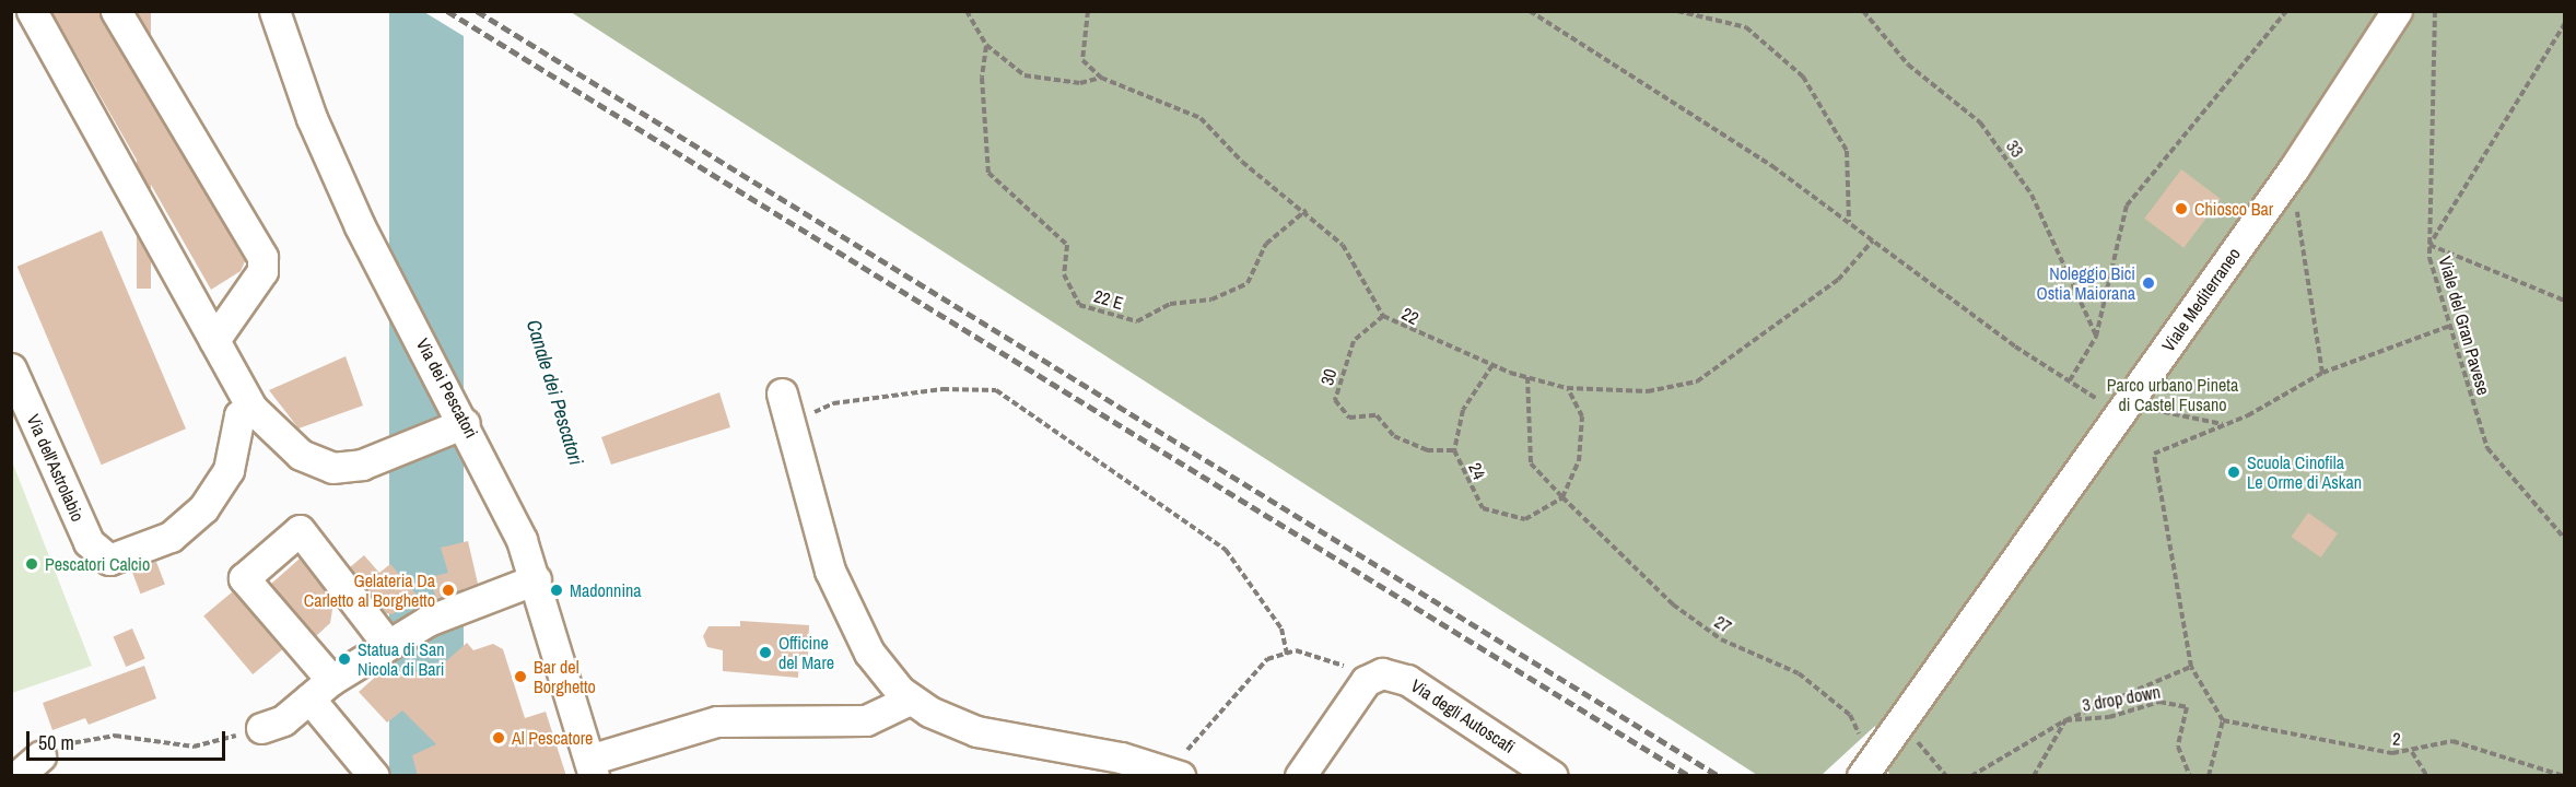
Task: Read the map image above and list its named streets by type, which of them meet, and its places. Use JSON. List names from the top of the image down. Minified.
{"streets":{"street":["Viale Mediterraneo","Via dei Pescatori","Via dell'Astrolabio","Via degli Autoscafi"],"path":["33","22 E","22","Viale del Gran Pavese","30","24","27","3 drop down","2"]},"crossings":[["22 E","22"],["Viale Mediterraneo","27"],["22","30"],["22","24"],["22","27"],["30","24"],["24","27"]],"water":["Canale dei Pescatori"],"parks":["Parco urbano Pineta di Castel Fusano"],"places":["Chiosco Bar","Noleggio Bici Ostia Maiorana","Scuola Cinofila Le Orme di Askan","Pescatori Calcio","Gelateria Da Carletto al Borghetto","Madonnina","Officine del Mare","Statua di San Nicola di Bari","Bar del Borghetto","Al Pescatore"],"scale_bar":"50 m"}
